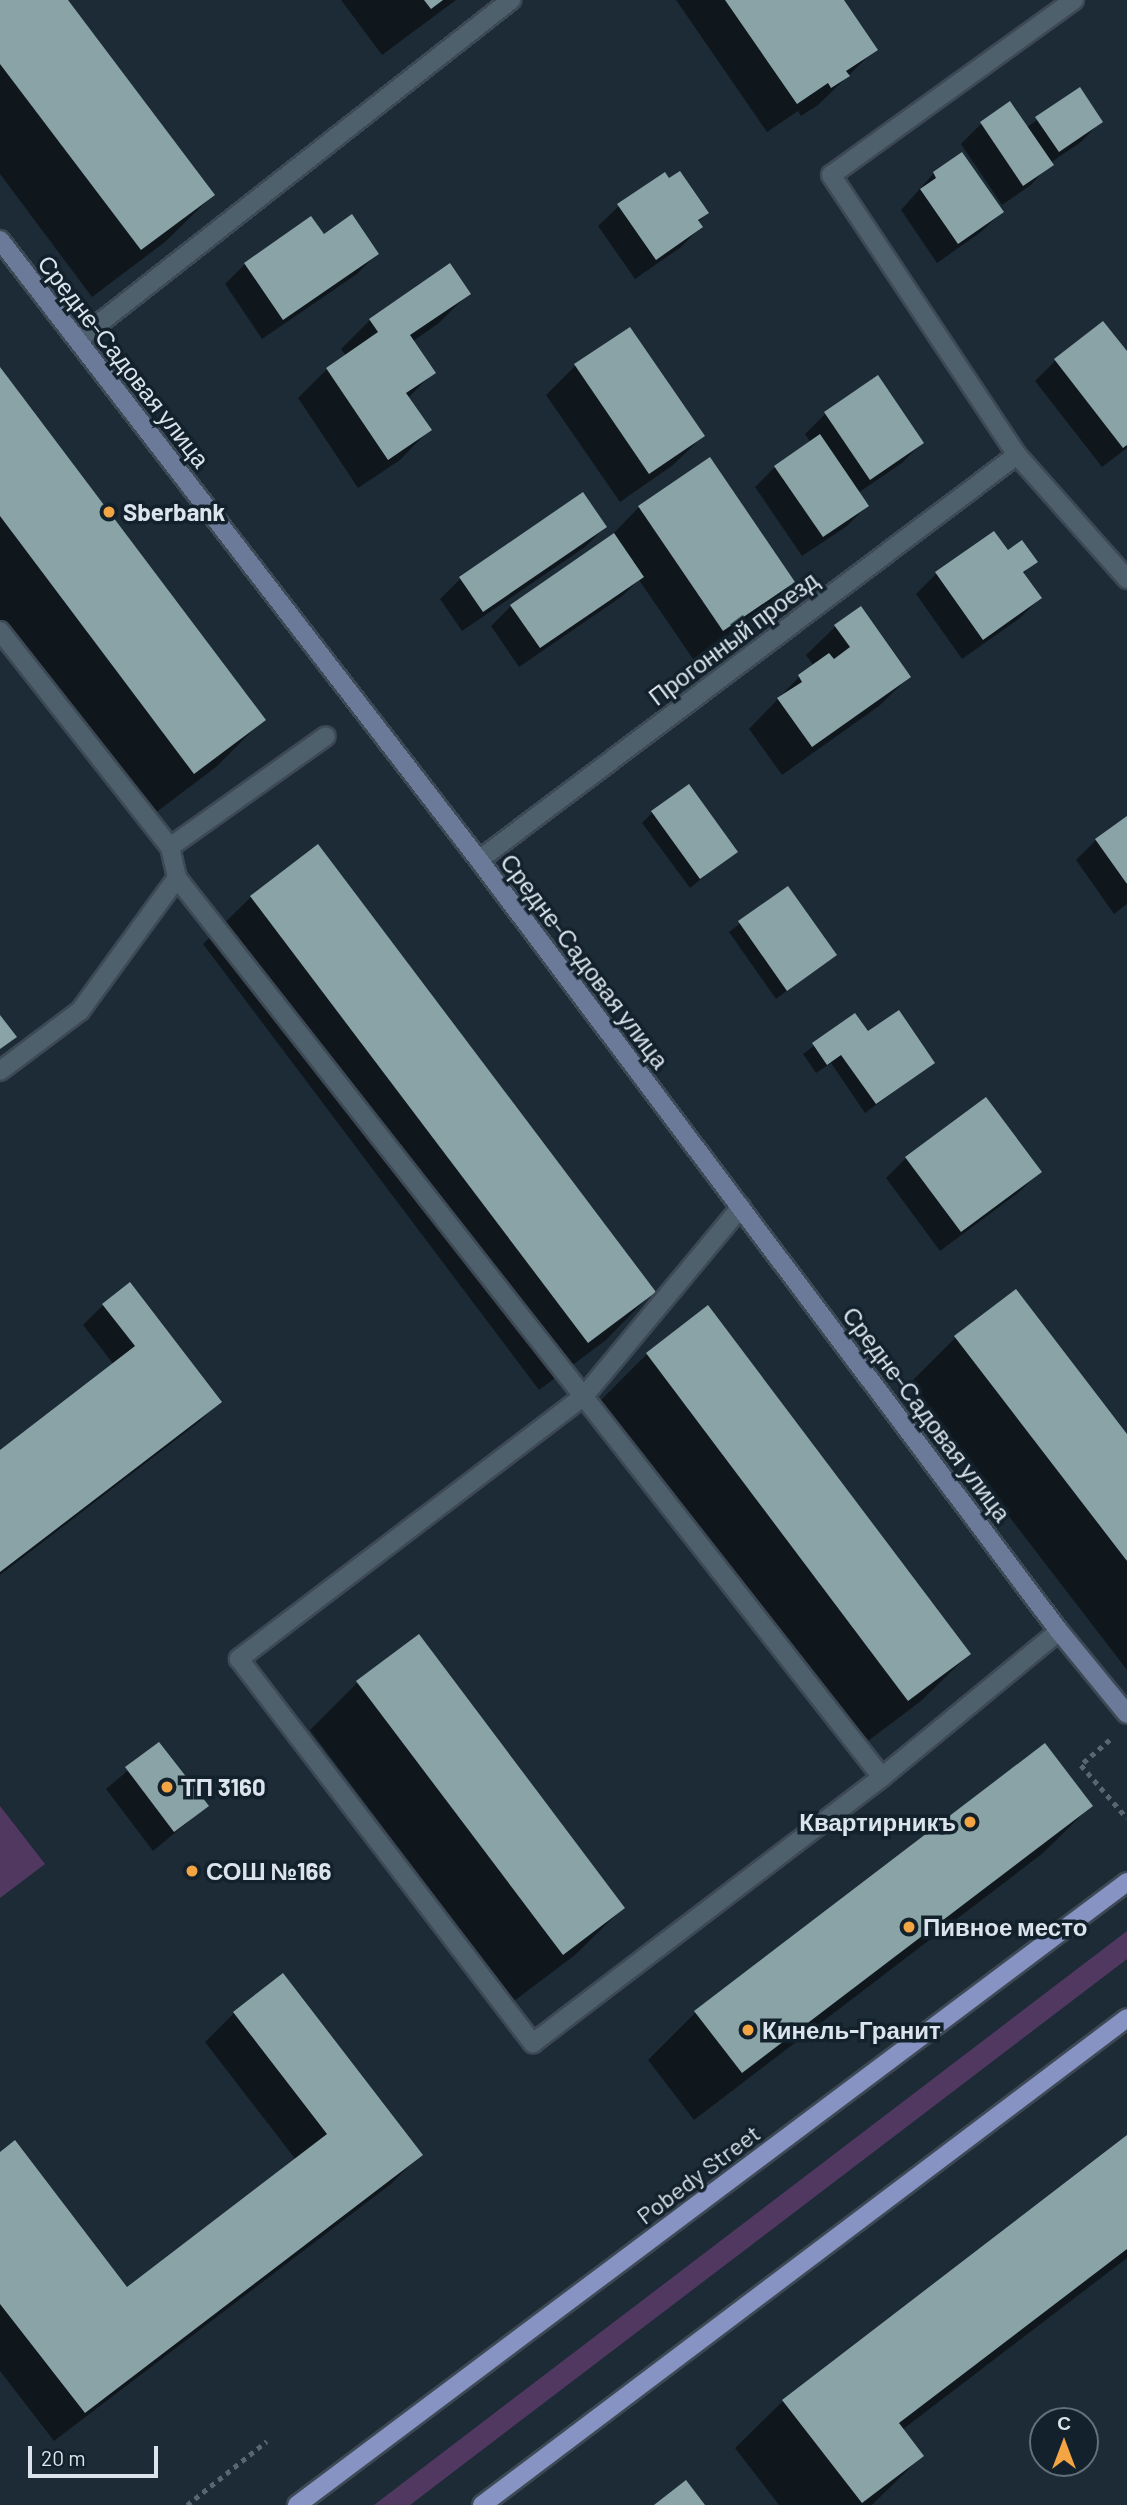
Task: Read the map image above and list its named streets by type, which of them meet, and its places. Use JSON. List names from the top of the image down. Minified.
{"streets":{"main road":["Pobedy Street"],"street":["Средне-Садовая улица","Прогонный проезд"]},"crossings":[["Средне-Садовая улица","Прогонный проезд"]],"places":["Sberbank","ТП 3160","Квартирникъ","СОШ №166","Пивное место","Кинель-Гранит"],"scale_bar":"20 m","north":"top"}
